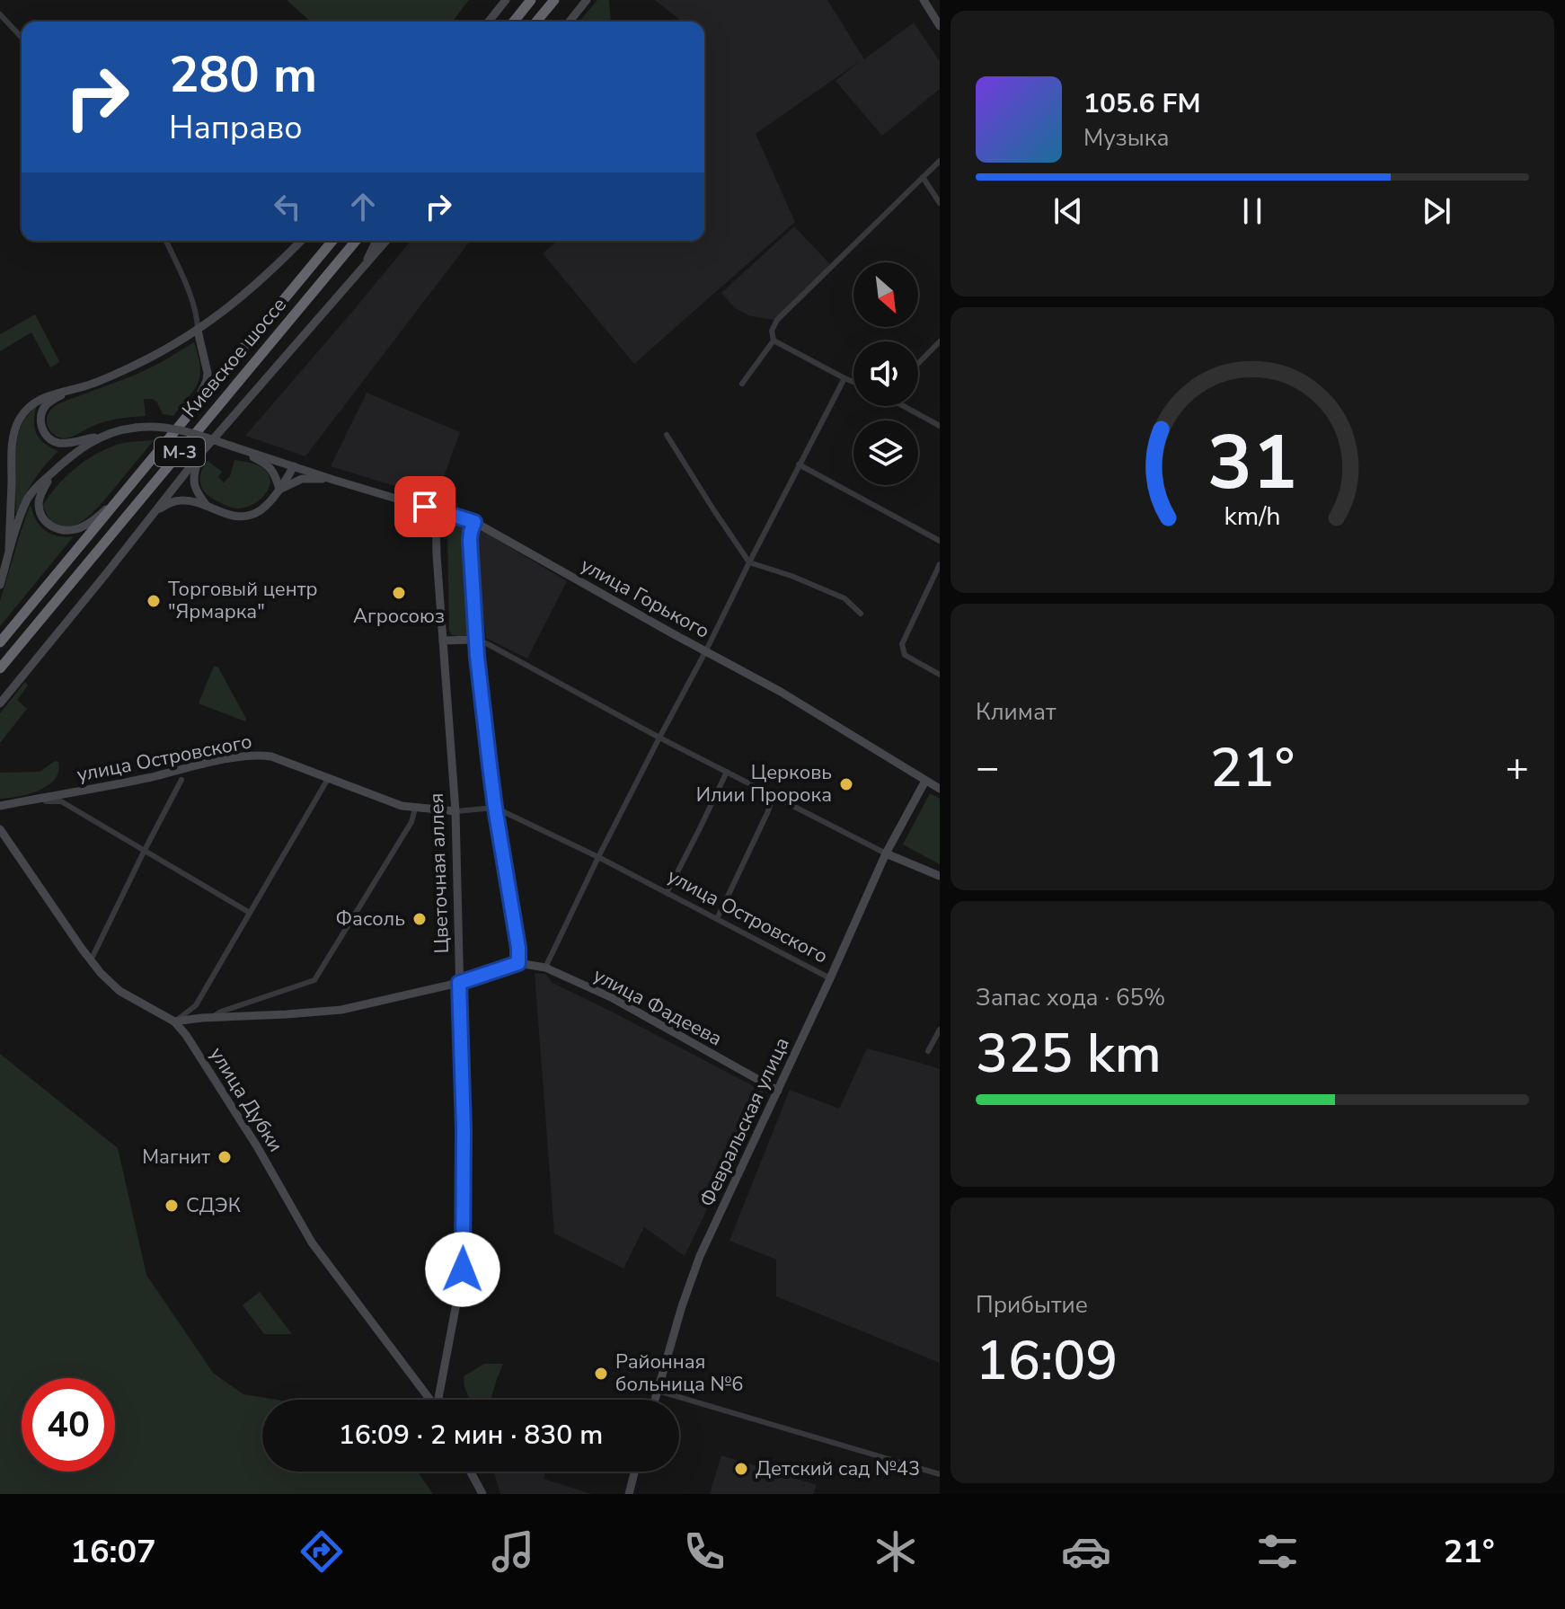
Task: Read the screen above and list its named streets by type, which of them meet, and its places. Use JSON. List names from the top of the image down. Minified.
{"streets":{"highway":["Киевское шоссе","М-3"],"main road":["улица Горького","улица Островского","Цветочная аллея","улица Фадеева","улица Дубки","Февральская улица"]},"crossings":[["улица Горького","Цветочная аллея"],["улица Горького","Февральская улица"],["улица Островского","Цветочная аллея"],["улица Островского","Февральская улица"],["улица Фадеева","Февральская улица"]],"places":["Агросоюз","Торговый центр \"Ярмарка\"","Церковь Илии Пророка","Фасоль","Магнит","СДЭК","Районная больница №6","Детский сад №43"],"north":"bottom right","page":{"turn":["280 m","Направо"],"song":["105.6 FM","Музыка"],"tile":["Климат",["Запас хода · 65%","325 km"],["Прибытие","16:09"]],"heat":["−","21°","+"],"limit":"40","trip":"16:09 · 2 мин · 830 m","tabs":["16:07","21°"],"gauge":["31","km/h"]}}
